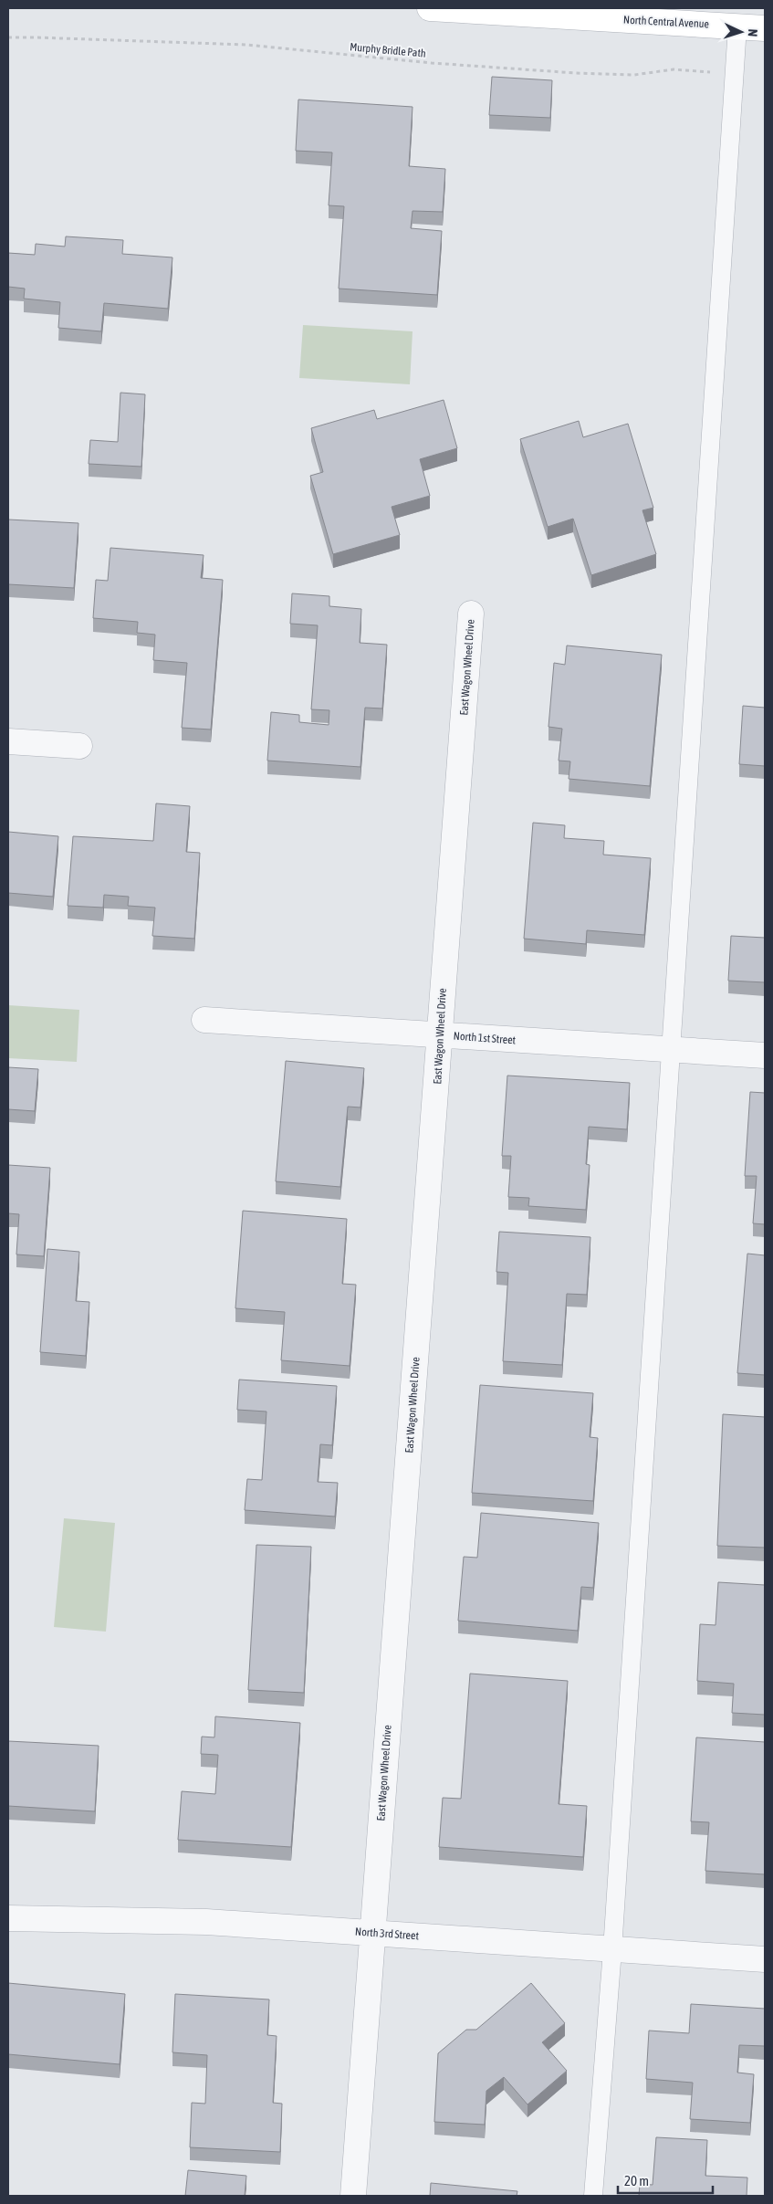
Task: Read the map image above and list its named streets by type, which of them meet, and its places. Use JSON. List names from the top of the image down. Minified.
{"streets":{"main road":["North Central Avenue"],"street":["East Wagon Wheel Drive","North 1st Street","North 3rd Street"],"path":["Murphy Bridle Path"]},"crossings":[["East Wagon Wheel Drive","North 1st Street"],["East Wagon Wheel Drive","North 3rd Street"]],"scale_bar":"20 m","north":"right"}
